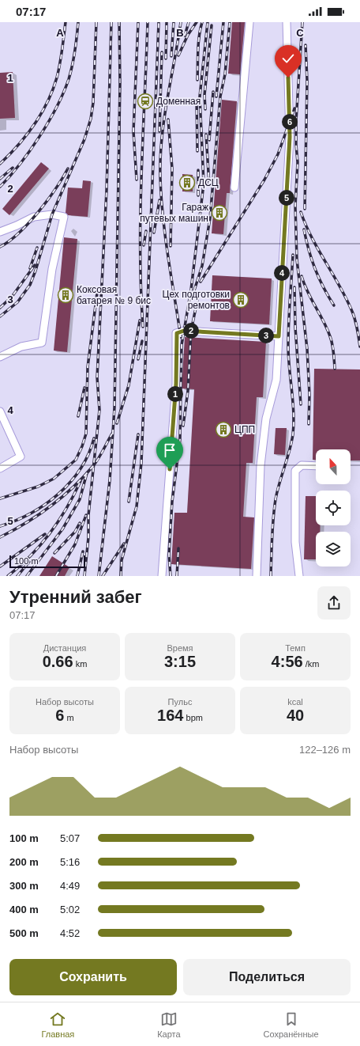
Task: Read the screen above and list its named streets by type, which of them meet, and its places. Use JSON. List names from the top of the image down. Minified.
{"places":{"station":["Доменная"],"building":["ДСЦ","Гараж путевых машин","Коксовая батарея № 9 бис","Цех подготовки ремонтов","ЦПП"]},"scale_bar":"100 m","north":"top","page":{"status":"07:17","pins":["6","5","4","2","3","1"],"scale":"100 m","heading":["Утренний забег","07:17"],"stats":[["Дистанция","0.66 km"],["Время","3:15"],["Темп","4:56 /km"],["Набор высоты","6 m"],["Пульс","164 bpm"],["kcal","40"]],"chart":["Набор высоты","122–126 m"],"list":[{"name":"100 m","note":"5:07"},{"name":"200 m","note":"5:16"},{"name":"300 m","note":"4:49"},{"name":"400 m","note":"5:02"},{"name":"500 m","note":"4:52"}],"buttons":["Сохранить","Поделиться"],"tabs":["Главная","Карта","Сохранённые"]},"grid":{"columns":["A","B","C"],"rows":["1","2","3","4","5"]}}
